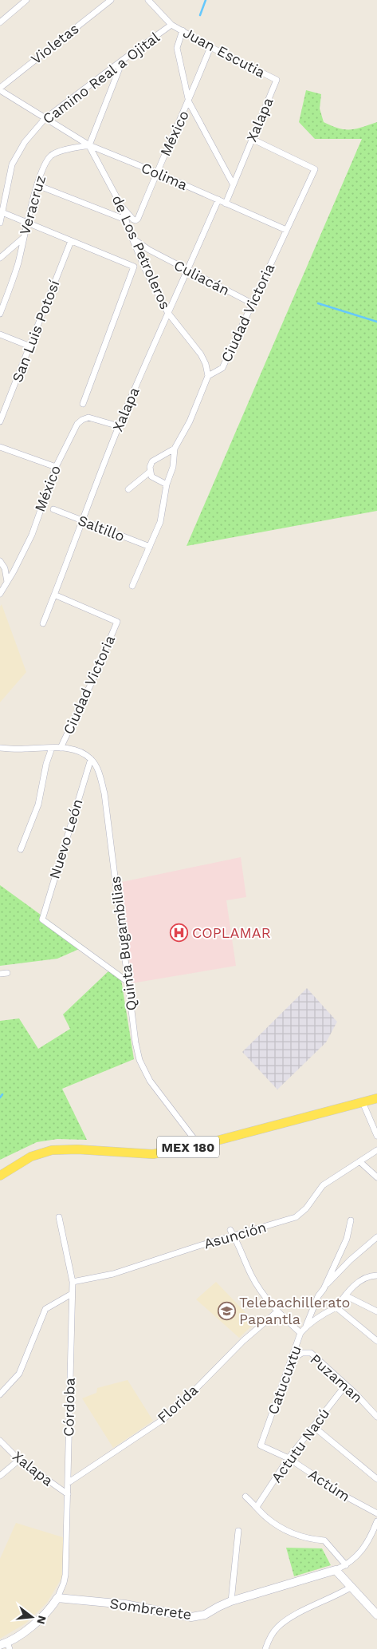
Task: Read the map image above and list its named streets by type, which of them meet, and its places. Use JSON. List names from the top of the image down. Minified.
{"streets":{"main road":["MEX 180"],"street":["Violetas","Juan Escutia","Camino Real a Ojital","Xalapa","México","Colima","Veracruz","de Los Petroleros","Culiacán","Ciudad Victoria","San Luis Potosí","Saltillo","Nuevo León","Quinta Bugambilias","Asunción","Puzaman","Catucuxtu","Florida","Córdoba","Actutu Nacú","Actúm","Sombrerete"]},"crossings":[["Violetas","Colima"],["Juan Escutia","Camino Real a Ojital"],["Juan Escutia","Xalapa"],["Juan Escutia","México"],["Camino Real a Ojital","Colima"],["Xalapa","México"],["Xalapa","Colima"],["Xalapa","de Los Petroleros"],["Xalapa","Culiacán"],["Xalapa","Ciudad Victoria"],["Xalapa","Saltillo"],["Xalapa","Córdoba"],["México","Colima"],["México","de Los Petroleros"],["Colima","Veracruz"],["Colima","de Los Petroleros"],["Colima","Ciudad Victoria"],["Veracruz","de Los Petroleros"],["de Los Petroleros","Culiacán"],["de Los Petroleros","Ciudad Victoria"],["Culiacán","Ciudad Victoria"],["Ciudad Victoria","Saltillo"],["Nuevo León","Quinta Bugambilias"],["Quinta Bugambilias","MEX 180"],["Asunción","Córdoba"],["Puzaman","Catucuxtu"],["Puzaman","Actutu Nacú"],["Catucuxtu","Actúm"],["Florida","Córdoba"],["Córdoba","Sombrerete"],["Actutu Nacú","Actúm"]],"places":{"hospital":["COPLAMAR"],"school or university":["Telebachillerato Papantla"]},"north":"right"}
